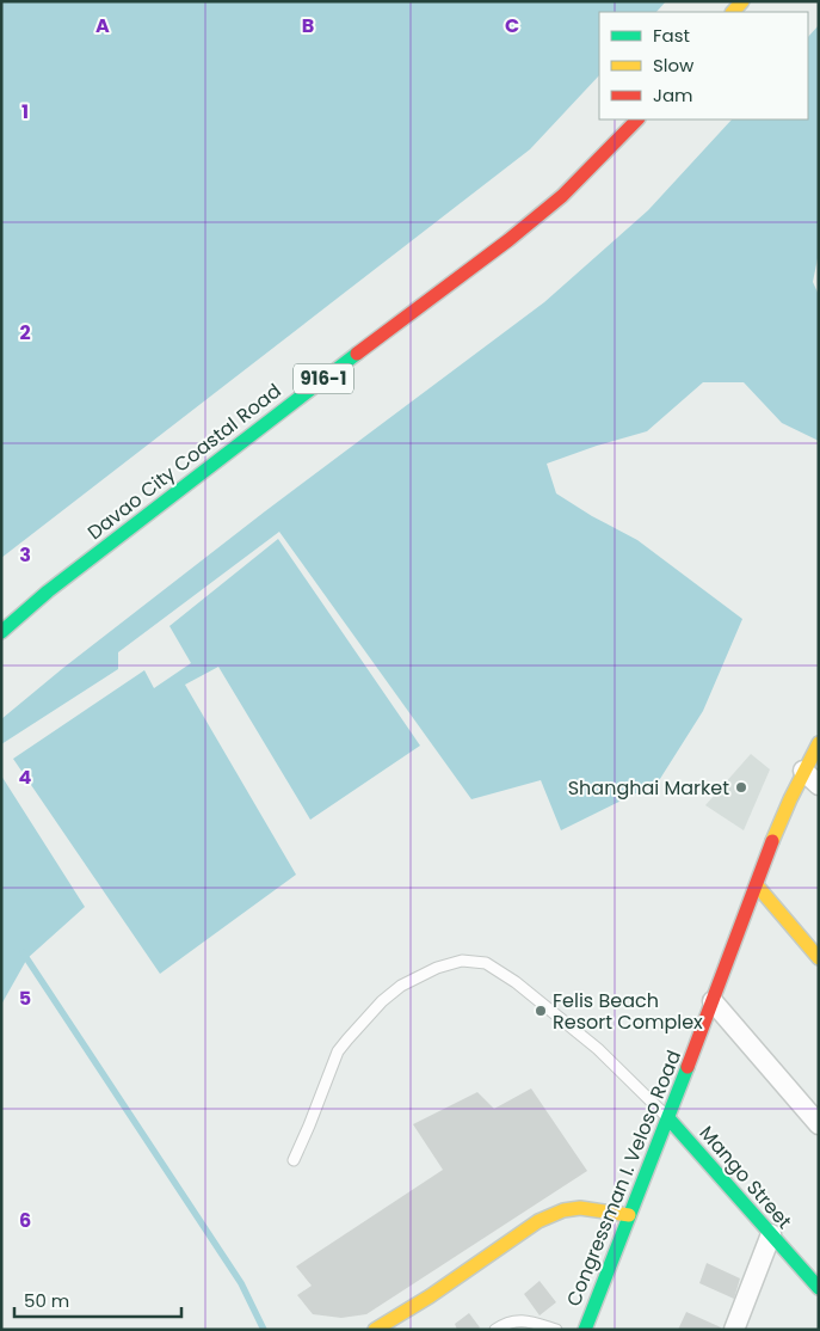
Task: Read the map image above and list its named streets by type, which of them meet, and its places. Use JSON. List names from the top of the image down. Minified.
{"streets":{"main road":["916-1","Davao City Coastal Road","Mango Street","Congressman I. Veloso Road"]},"crossings":[["Mango Street","Congressman I. Veloso Road"]],"places":["Shanghai Market","Felis Beach Resort Complex"],"legend":["Fast","Slow","Jam"],"scale_bar":"50 m","grid":{"columns":["A","B","C"],"rows":["1","2","3","4","5","6"]}}
